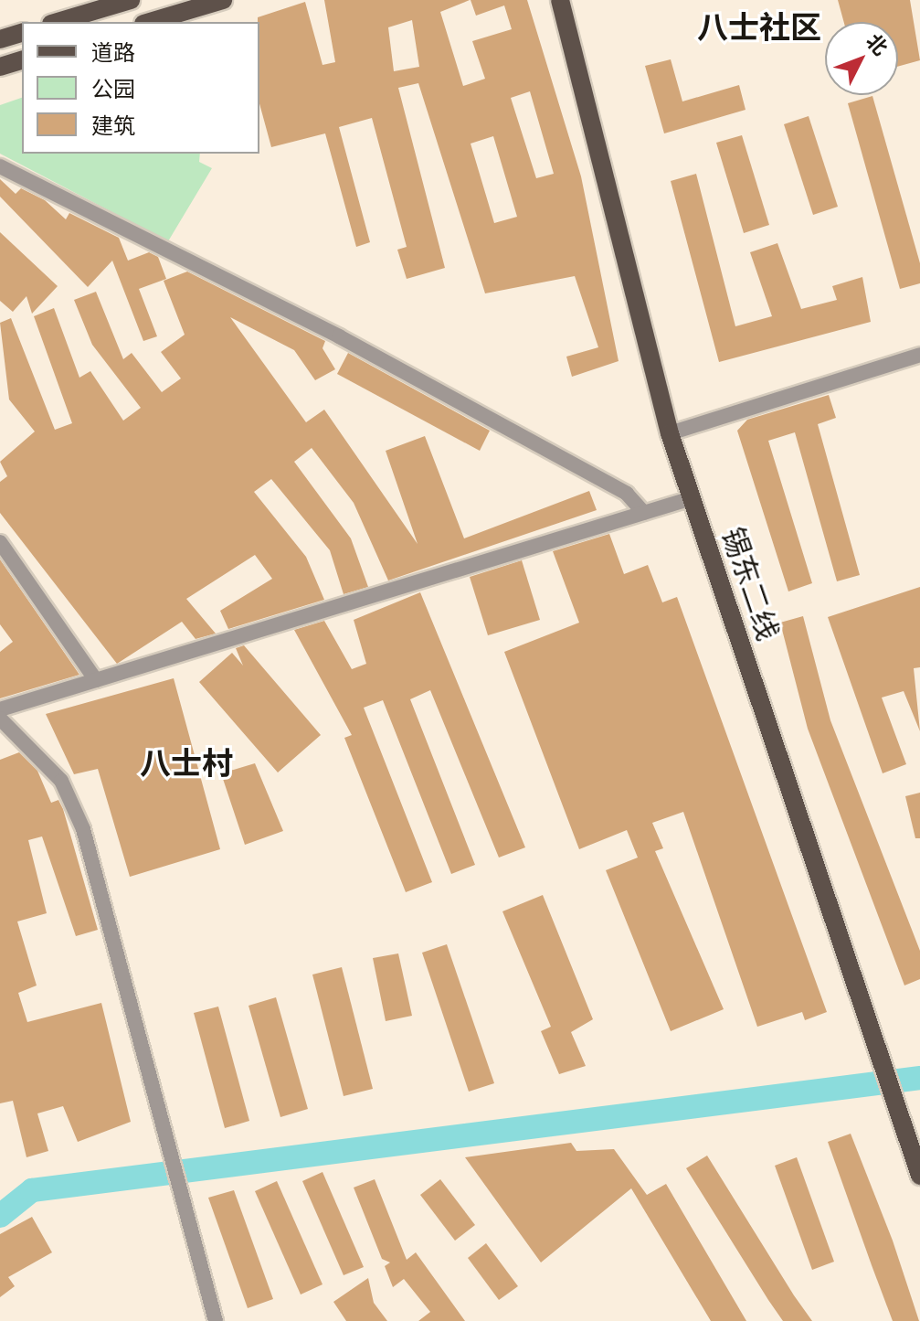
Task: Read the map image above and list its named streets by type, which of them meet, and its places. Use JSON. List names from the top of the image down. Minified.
{"streets":{"main road":["锡东二线"]},"districts":["八士社区","八士村"],"legend":["道路","公园","建筑"],"north":"top right"}
